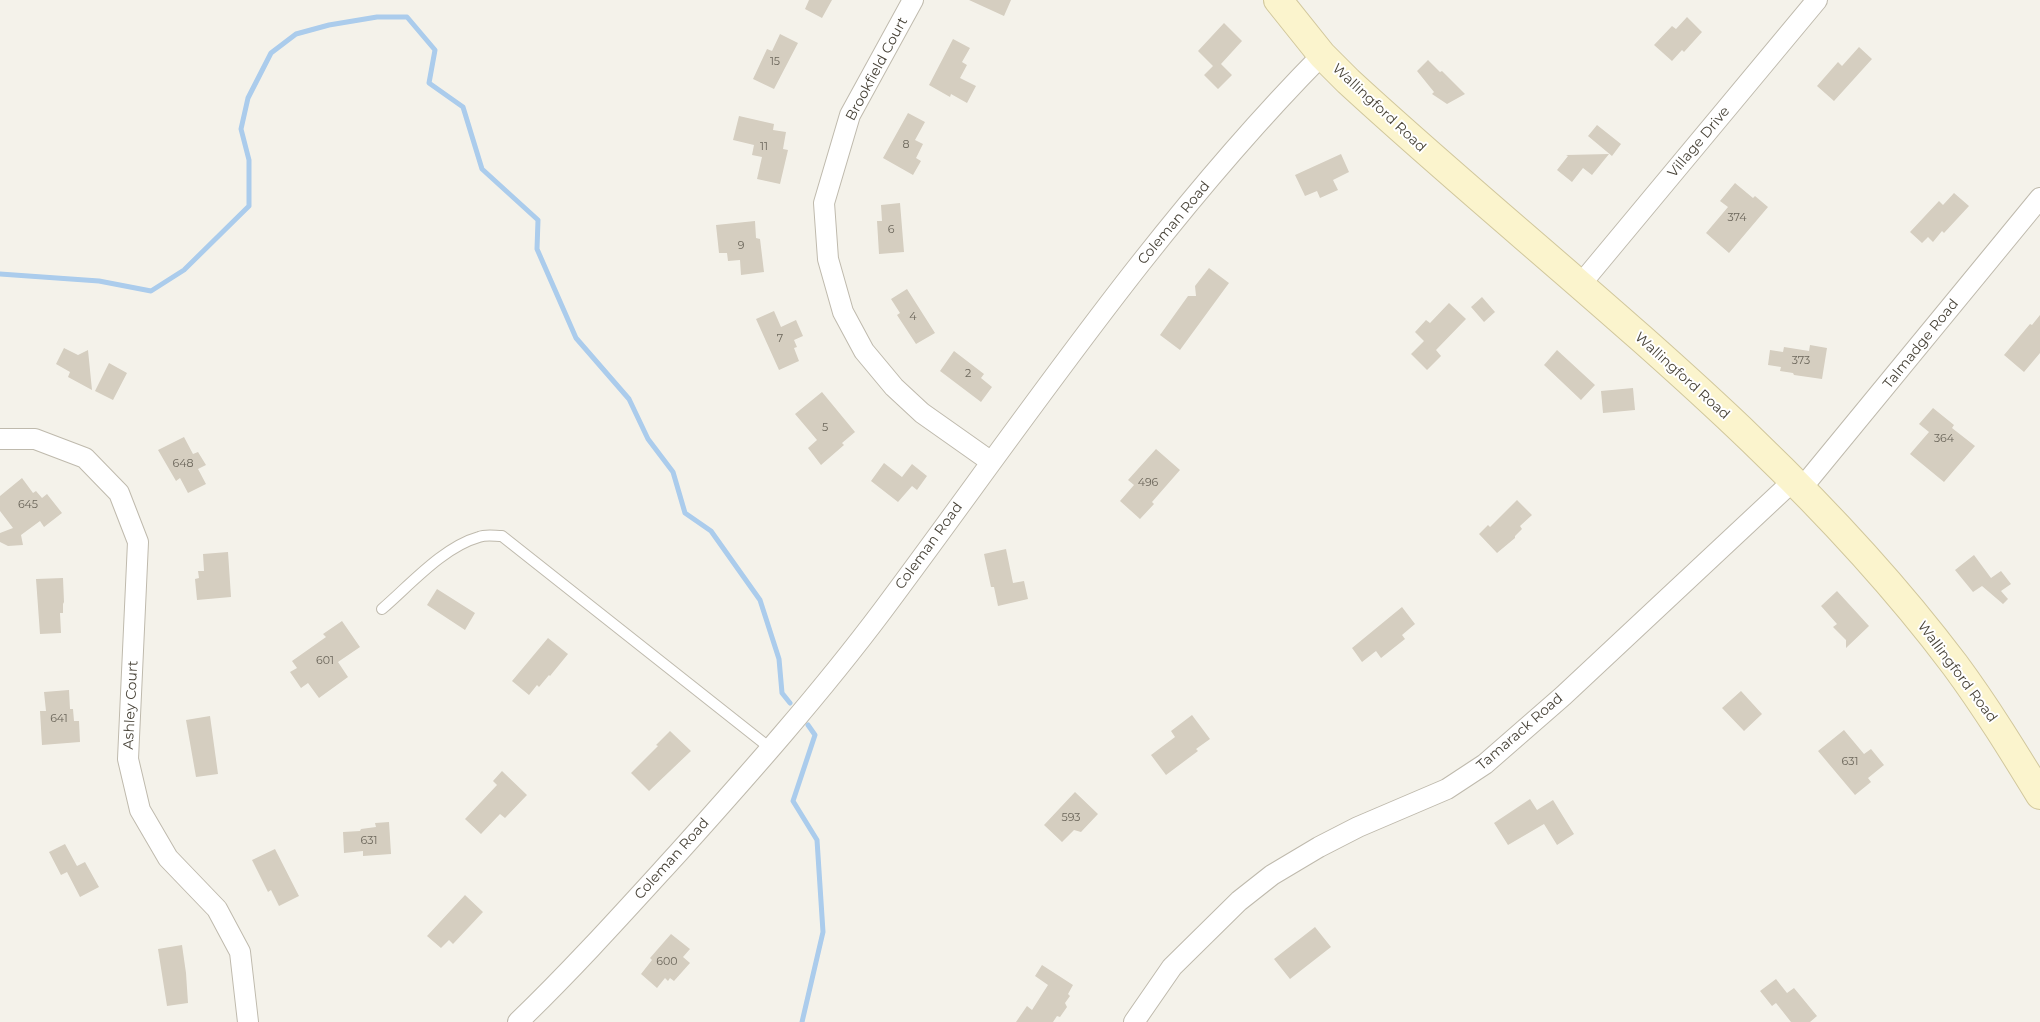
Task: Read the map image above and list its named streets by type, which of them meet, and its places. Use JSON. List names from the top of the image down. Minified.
{"streets":{"street":["Brookfield Court","Wallingford Road","Village Drive","Coleman Road","Talmadge Road","Ashley Court","Tamarack Road"]},"crossings":[["Brookfield Court","Coleman Road"],["Wallingford Road","Village Drive"],["Wallingford Road","Coleman Road"],["Wallingford Road","Talmadge Road"],["Wallingford Road","Tamarack Road"],["Talmadge Road","Tamarack Road"]],"house_numbers":["15","8","11","374","6","9","4","7","373","2","5","364","648","496","645","601","641","631","593","631","600"]}
